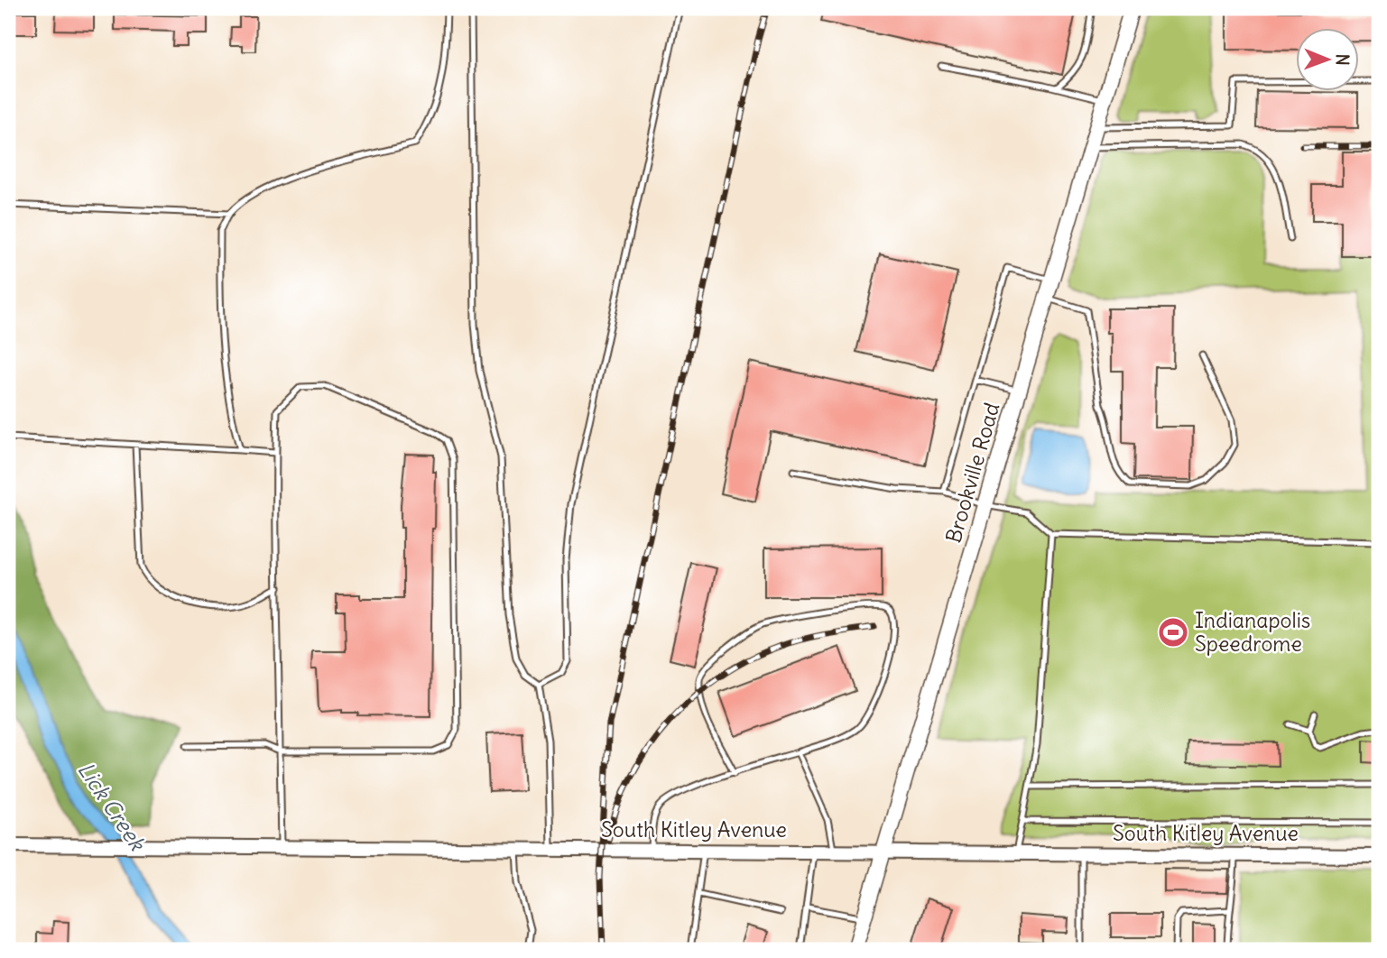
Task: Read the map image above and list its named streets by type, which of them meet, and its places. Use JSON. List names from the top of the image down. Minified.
{"streets":{"main road":["Brookville Road"],"street":["South Kitley Avenue"]},"crossings":[["Brookville Road","South Kitley Avenue"]],"water":["Lick Creek"],"places":{"sports":["Indianapolis Speedrome"]},"north":"right"}
